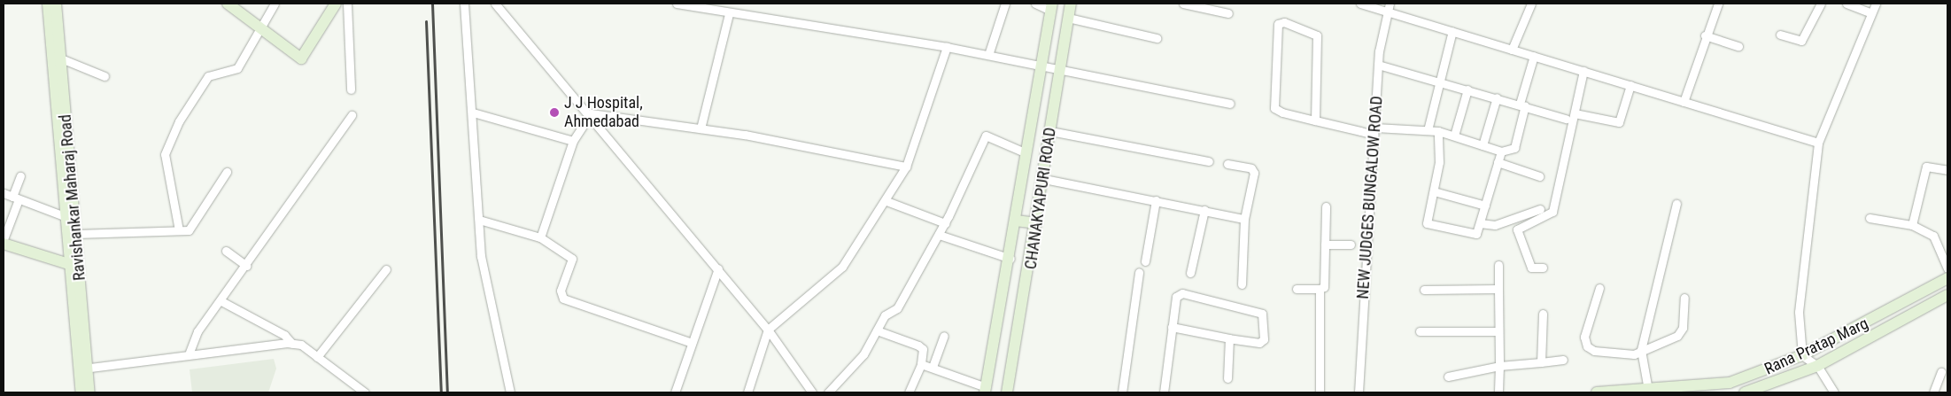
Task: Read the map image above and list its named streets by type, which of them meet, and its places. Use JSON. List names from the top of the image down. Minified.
{"streets":{"main road":["Ravishankar Maharaj Road","CHANAKYAPURI ROAD","Rana Pratap Marg"],"street":["NEW JUDGES BUNGALOW ROAD"]},"places":["J J Hospital, Ahmedabad"]}
